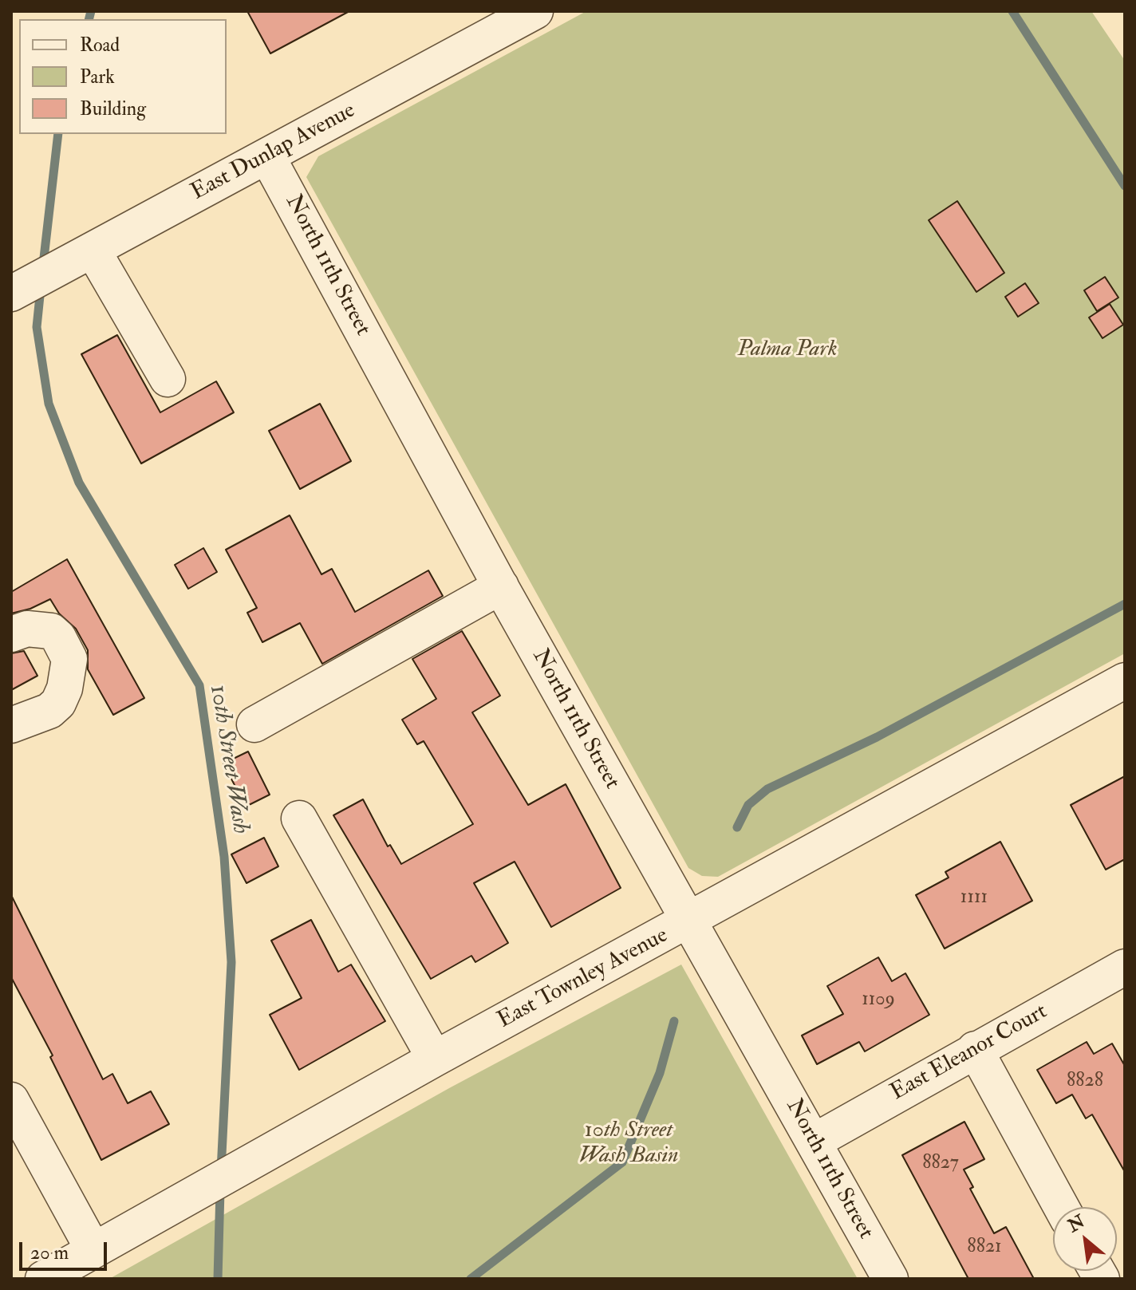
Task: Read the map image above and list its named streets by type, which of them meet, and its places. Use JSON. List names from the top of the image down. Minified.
{"streets":{"street":["East Dunlap Avenue","North 11th Street","East Townley Avenue","East Eleanor Court"]},"crossings":[["East Dunlap Avenue","North 11th Street"],["North 11th Street","East Townley Avenue"],["North 11th Street","East Eleanor Court"]],"water":["10th Street Wash"],"parks":["Palma Park","10th Street Wash Basin"],"house_numbers":["1111","1109","8828","8827","8821"],"legend":["Road","Park","Building"],"scale_bar":"20 m","north":"top left"}
